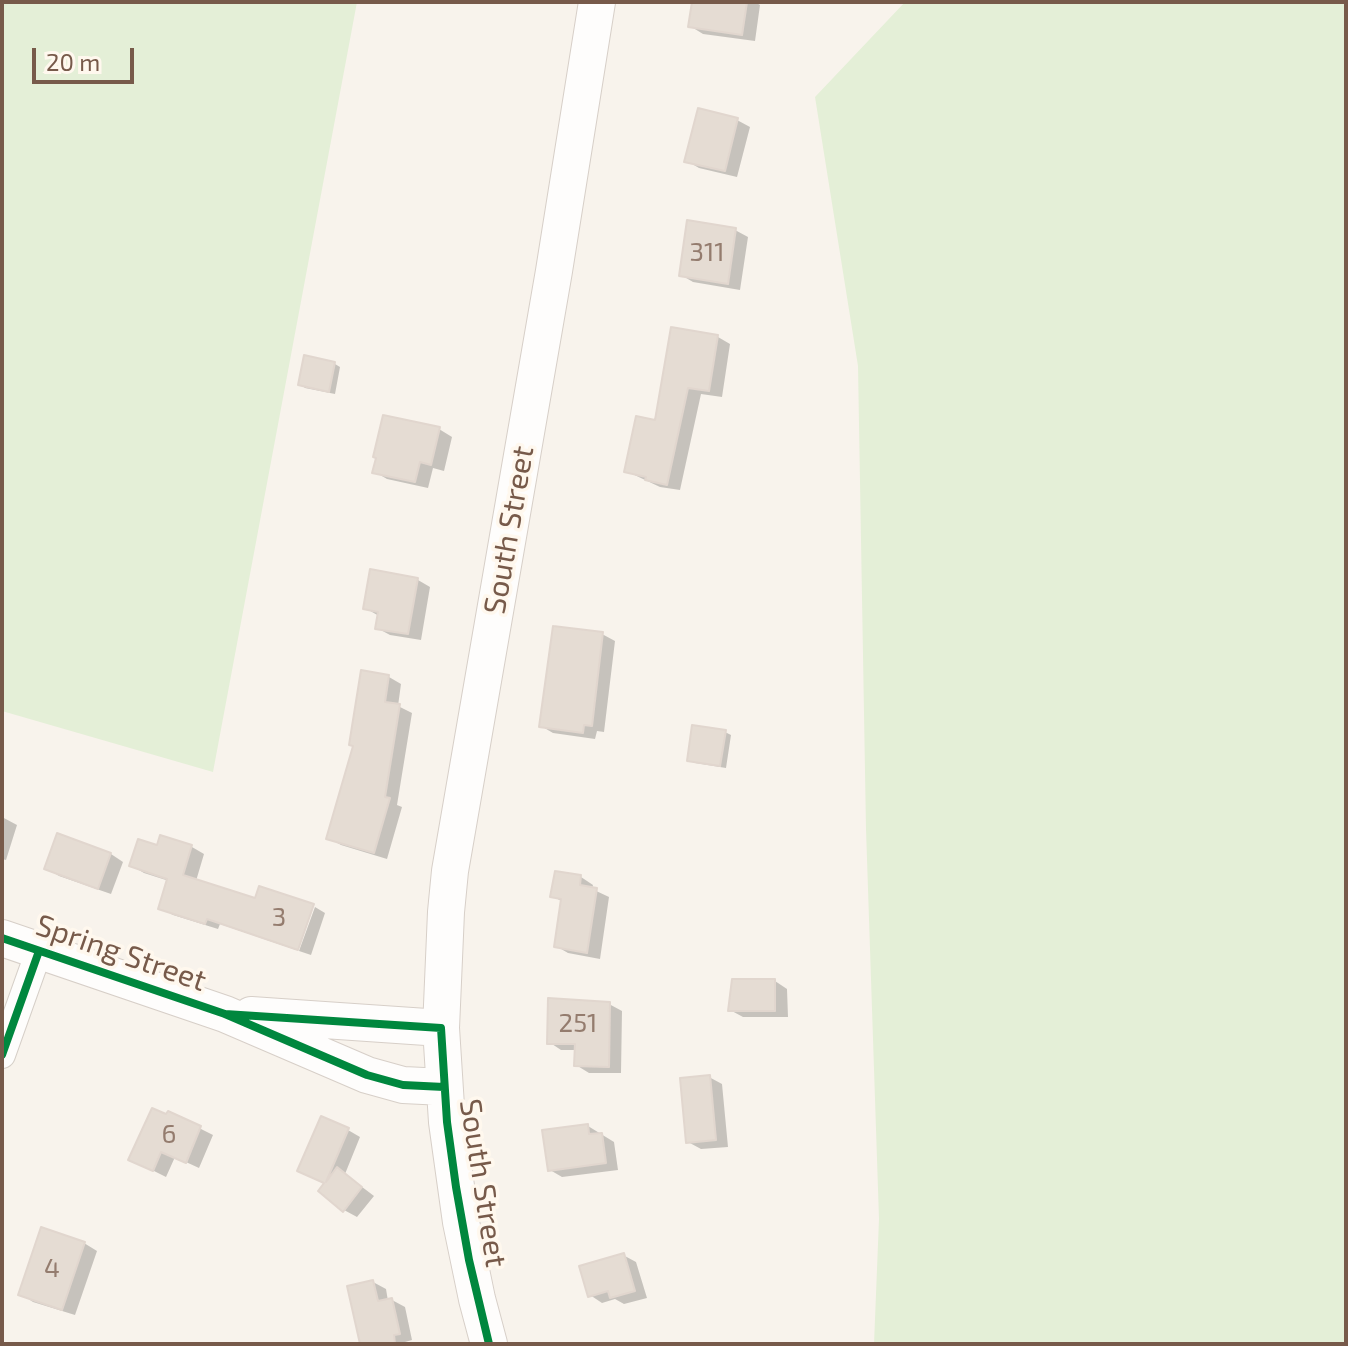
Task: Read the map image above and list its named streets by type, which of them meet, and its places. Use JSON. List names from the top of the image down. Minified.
{"streets":{"main road":["South Street","Spring Street"]},"crossings":[["South Street","Spring Street"]],"house_numbers":["311","3","251","6","4"],"scale_bar":"20 m"}
